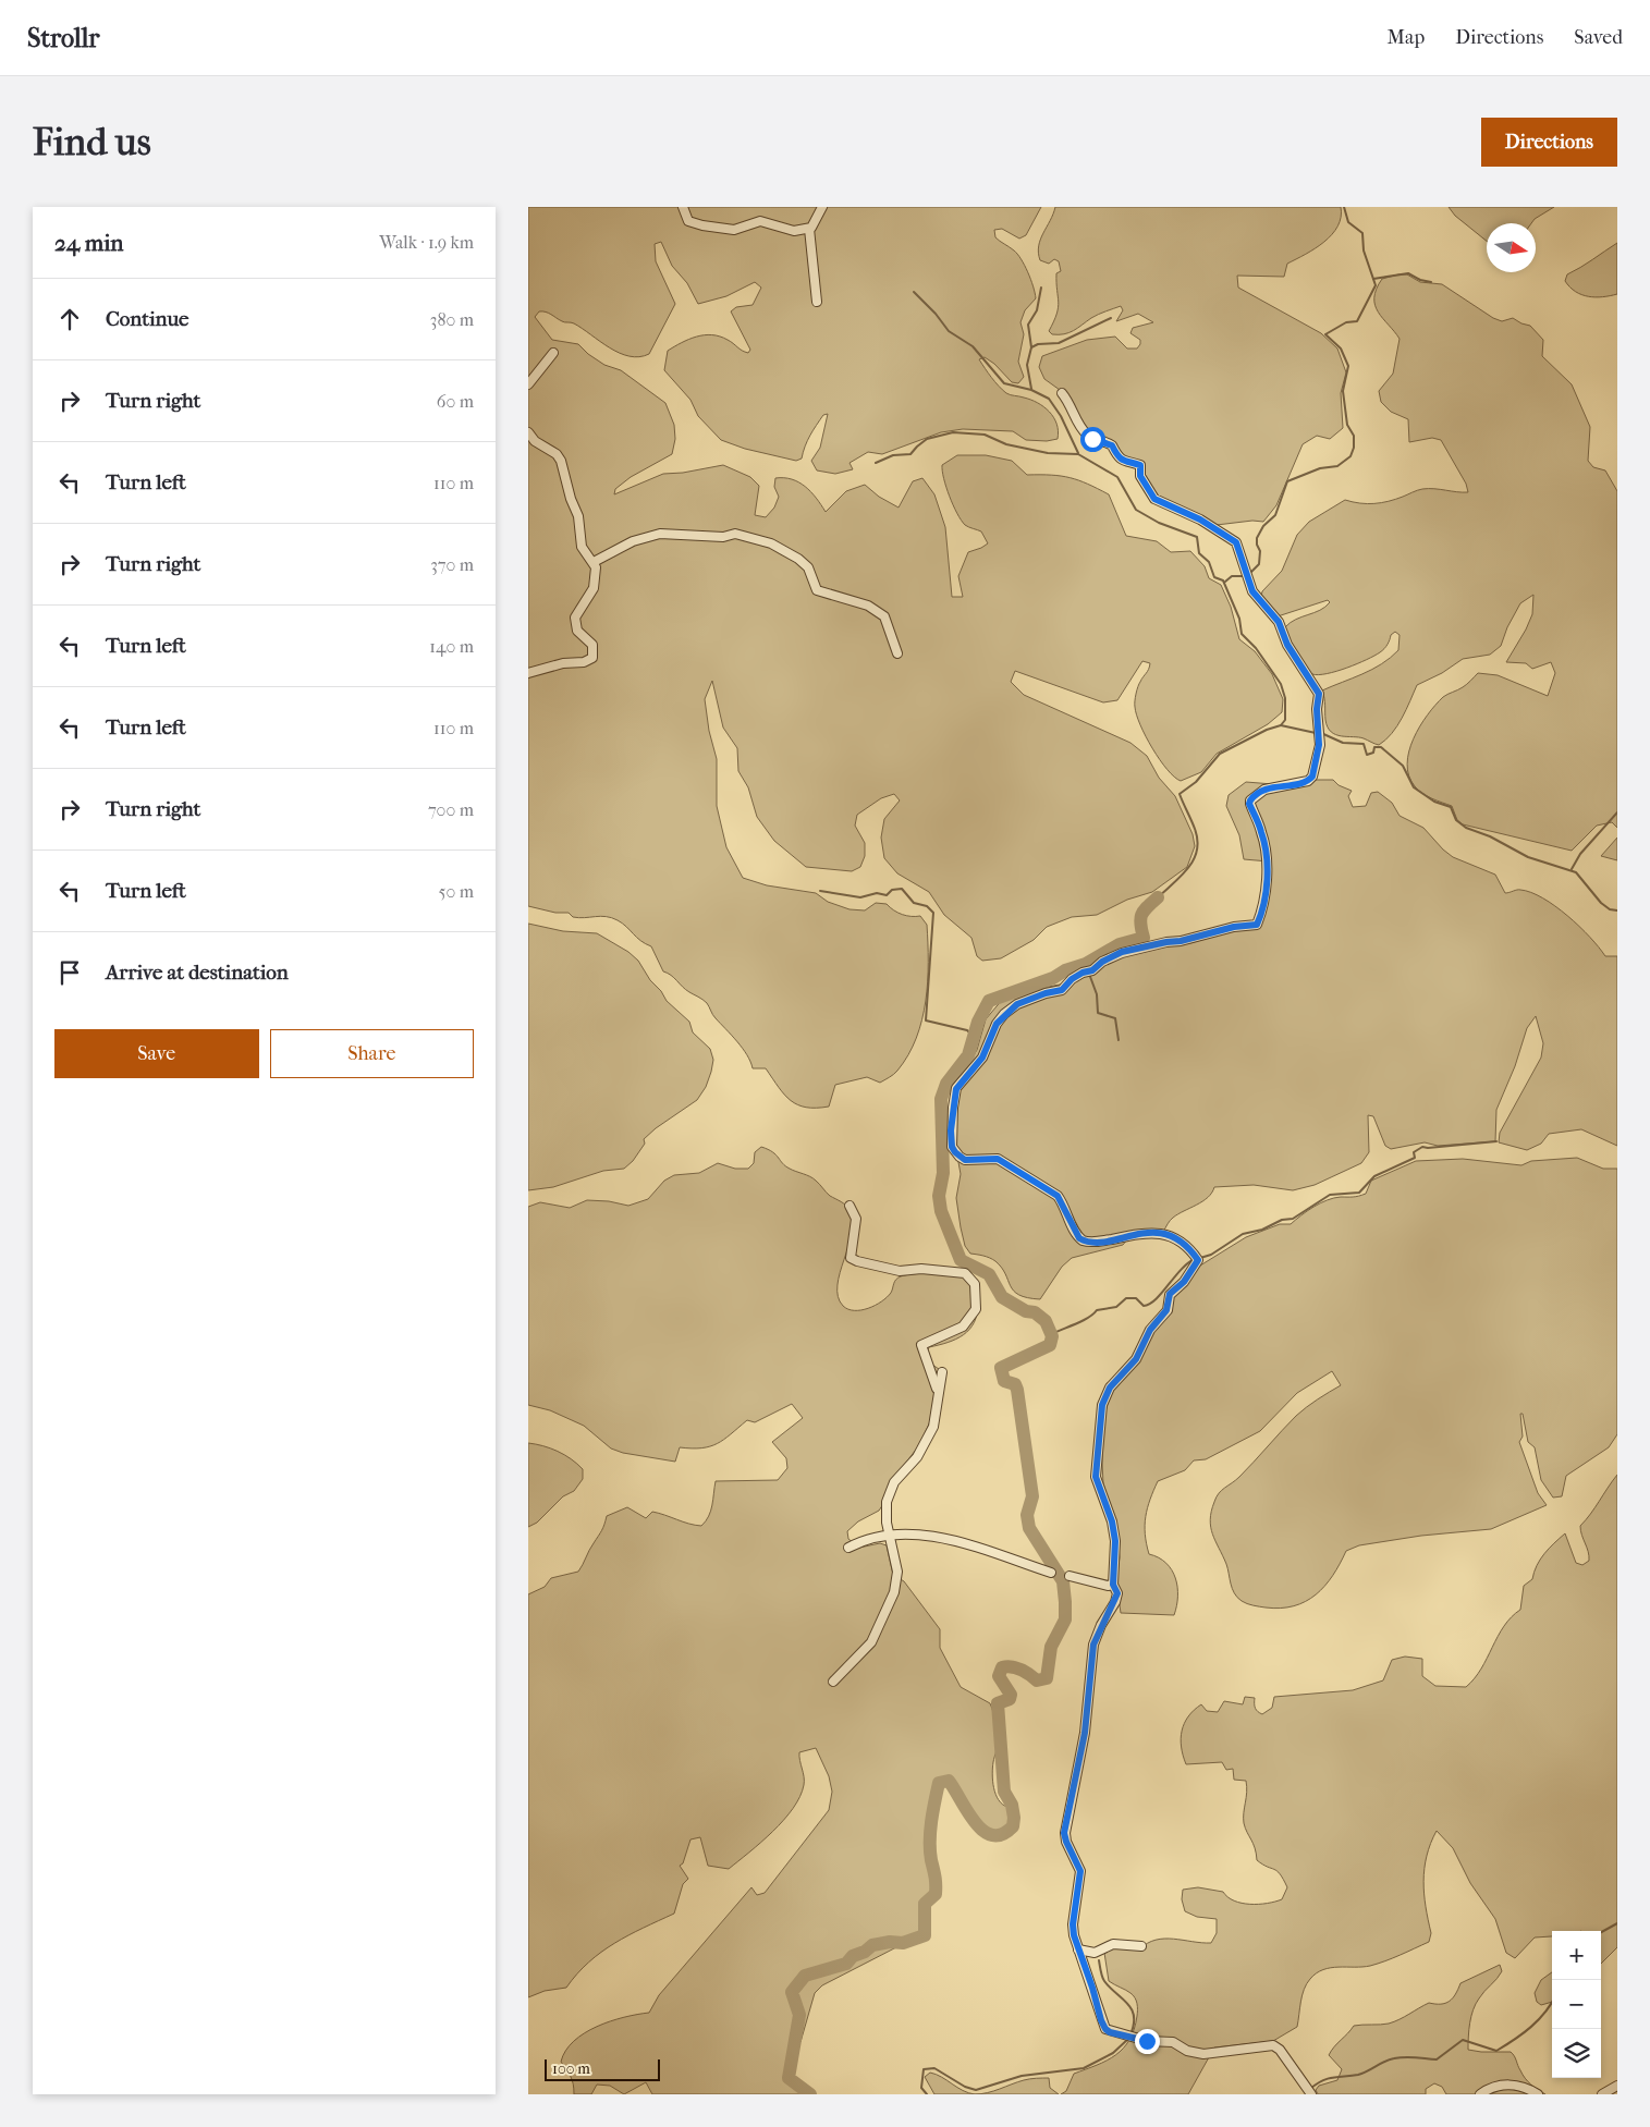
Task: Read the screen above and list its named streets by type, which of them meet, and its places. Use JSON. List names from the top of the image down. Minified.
{"scale_bar":"100 m","north":"right","page":{"header":"Strollr","nav":["Map","Directions","Saved"],"buttons":["Directions",["Save","Share"]],"title":"Find us","heading":["24 min","Walk · 1.9 km"],"list":[["Continue","380 m"],["Turn right","60 m"],["Turn left","110 m"],["Turn right","370 m"],["Turn left","140 m"],["Turn left","110 m"],["Turn right","700 m"],["Turn left","50 m"],"Arrive at destination"],"map_buttons":["+","−"],"scale":"100 m"}}
